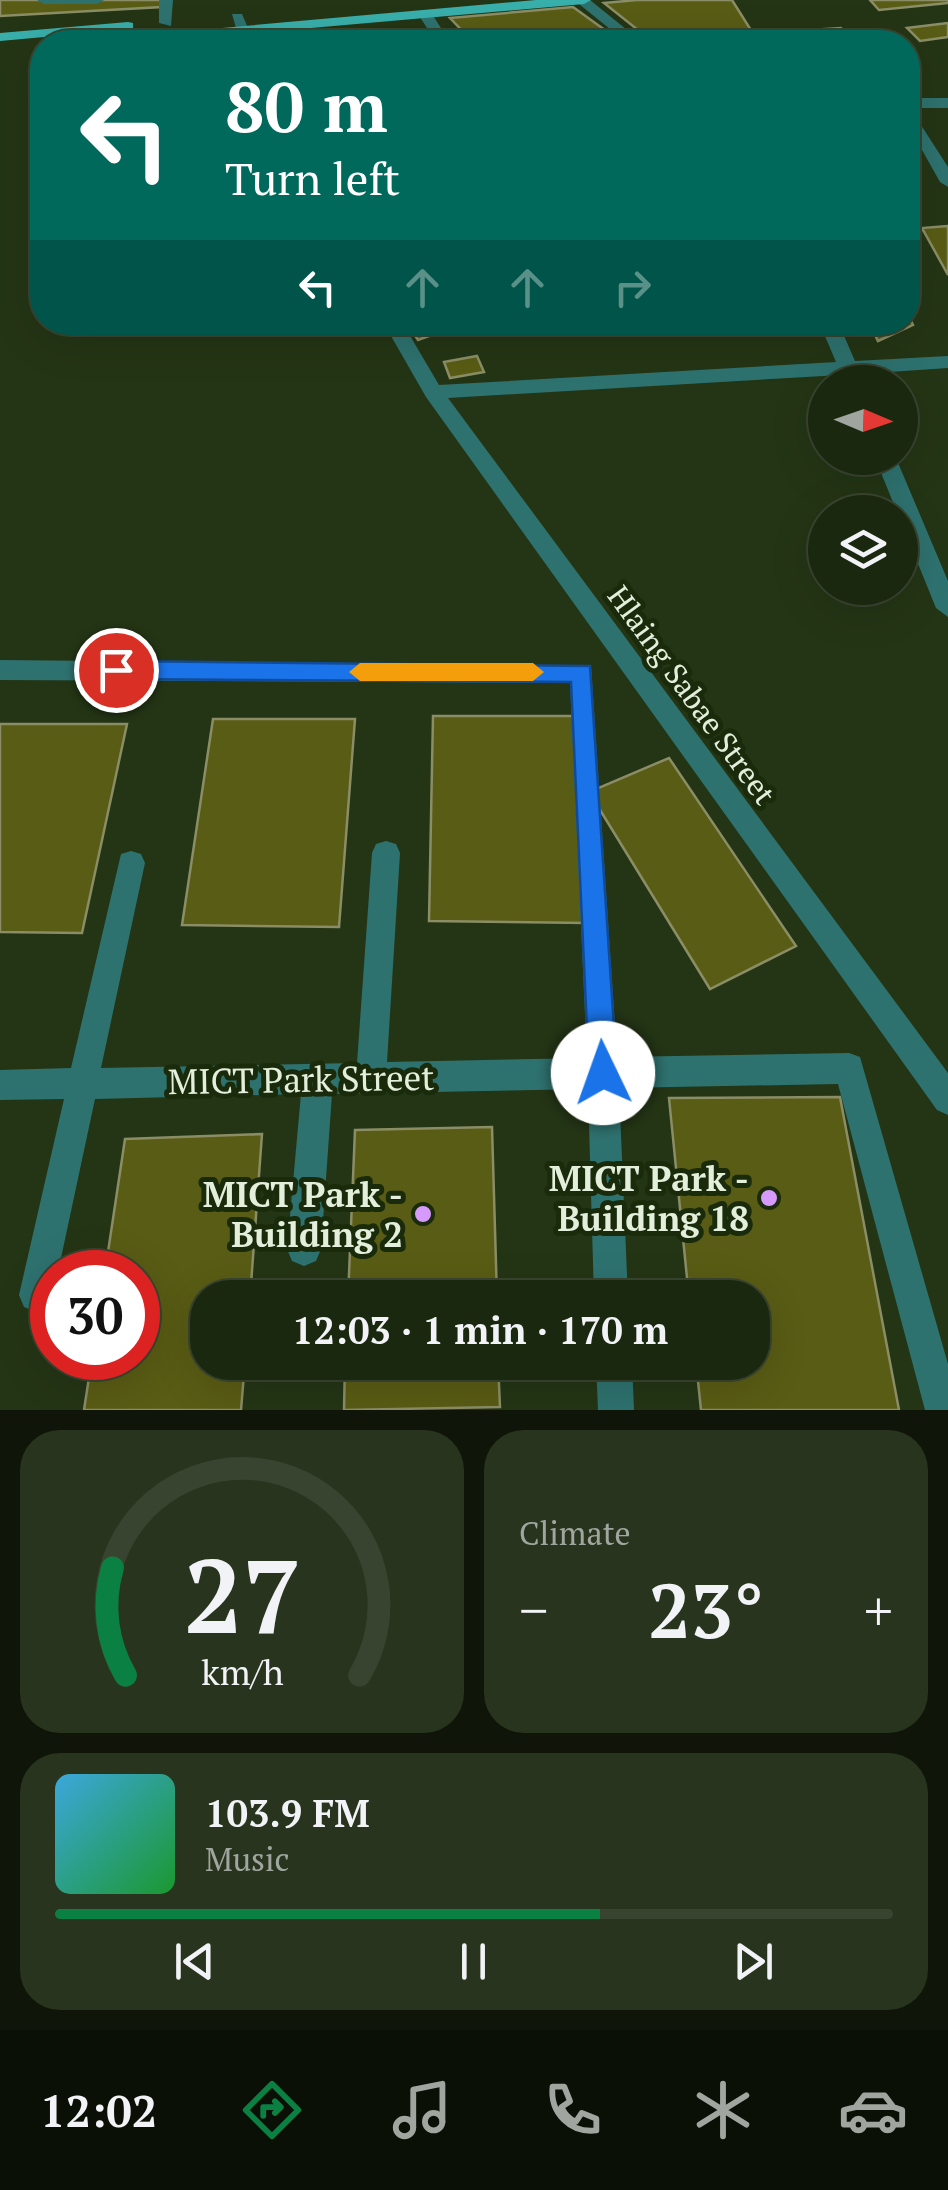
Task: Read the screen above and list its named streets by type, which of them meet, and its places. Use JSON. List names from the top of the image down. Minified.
{"streets":{"street":["Hlaing Sabae Street","MICT Park Street"]},"places":["MICT Park - Building 18","MICT Park - Building 2"],"north":"right","page":{"turn":["80 m","Turn left"],"limit":"30","trip":"12:03 · 1 min · 170 m","tile":"Climate","heat":["−","23°","+"],"song":["103.9 FM","Music"],"tabs":"12:02","gauge":["27","km/h"]}}
